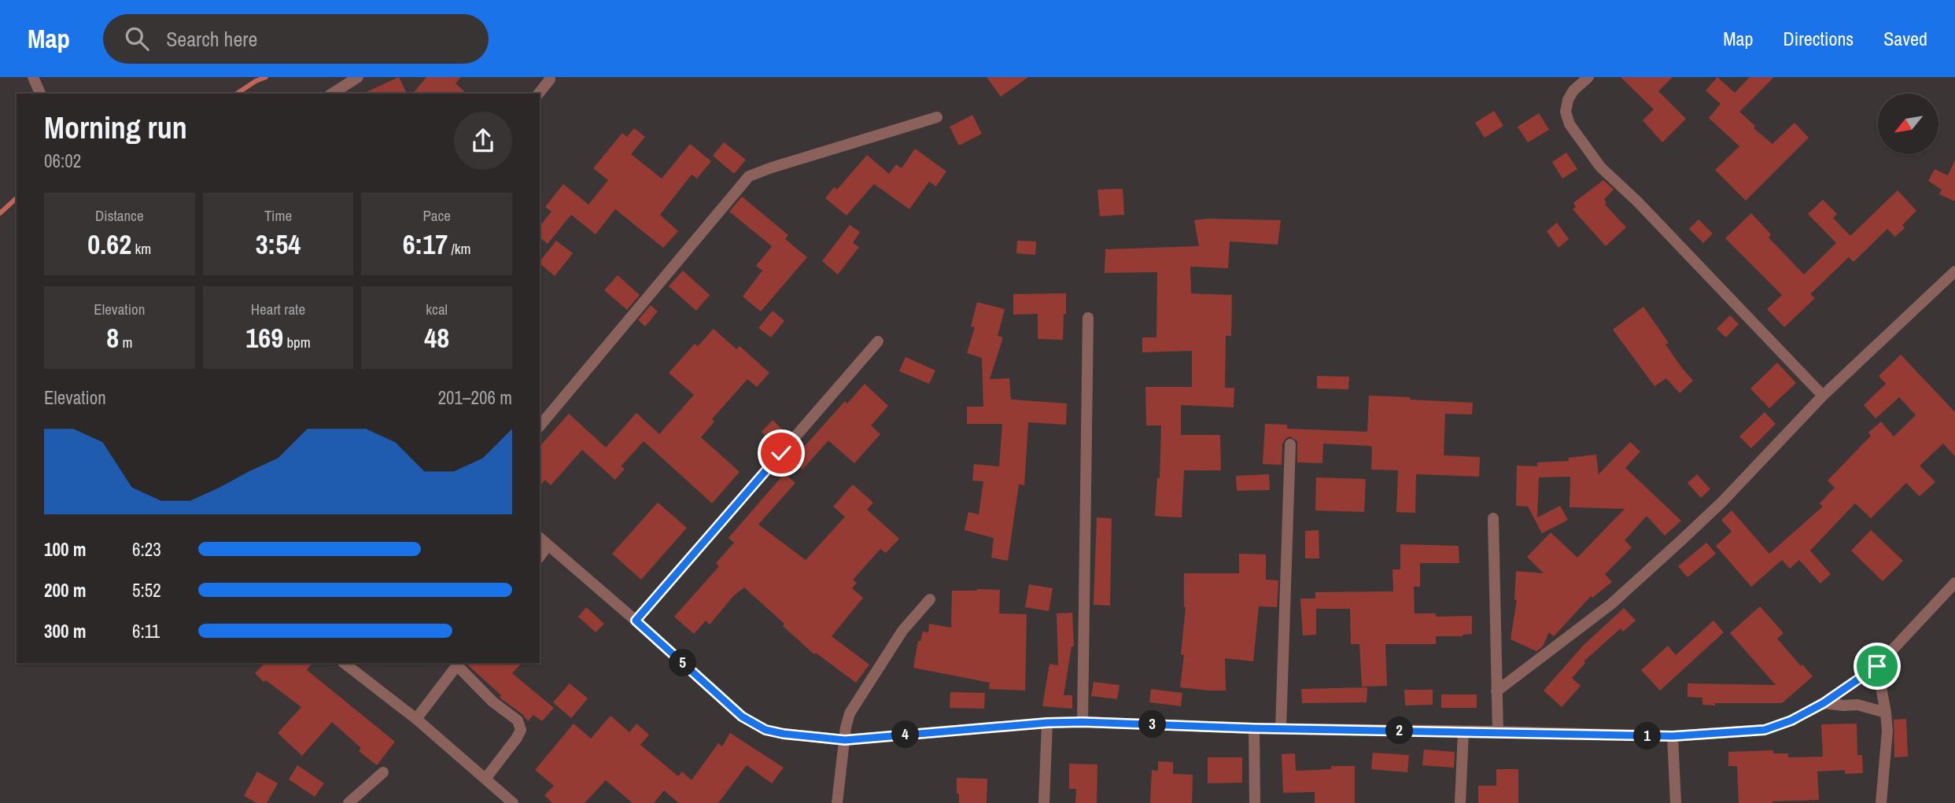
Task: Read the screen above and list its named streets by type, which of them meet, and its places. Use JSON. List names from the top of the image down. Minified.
{"north":"bottom left","page":{"header":"Map","search":"Search here","nav":["Map","Directions","Saved"],"heading":["Morning run","06:02"],"stats":[["Distance","0.62 km"],["Time","3:54"],["Pace","6:17 /km"],["Elevation","8 m"],["Heart rate","169 bpm"],["kcal","48"]],"chart":["Elevation","201–206 m"],"list":[{"name":"100 m","note":"6:23"},{"name":"200 m","note":"5:52"},{"name":"300 m","note":"6:11"}],"pins":["5","3","2","4","1"]}}
